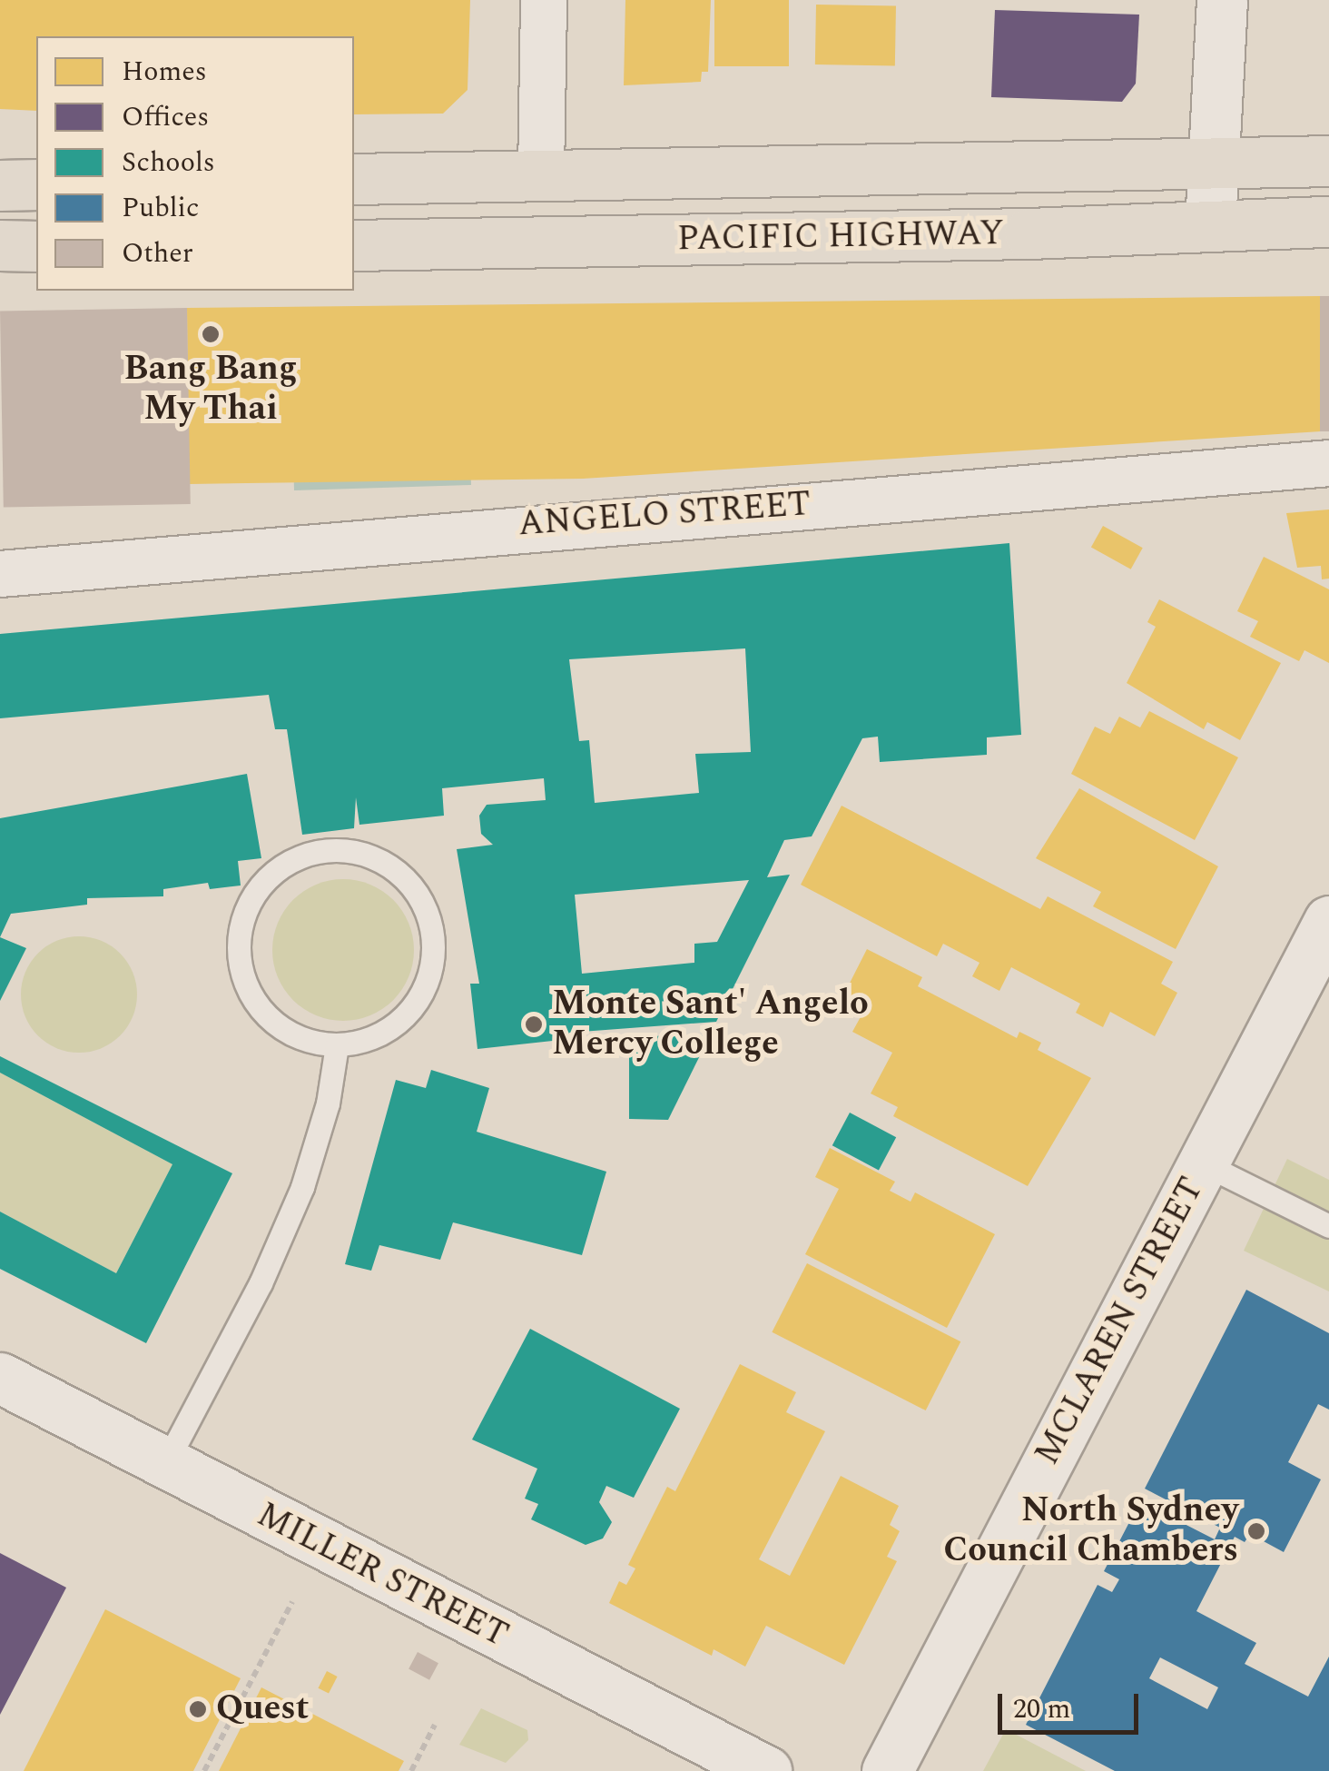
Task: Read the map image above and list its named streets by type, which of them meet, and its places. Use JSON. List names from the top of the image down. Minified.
{"streets":{"main road":["PACIFIC HIGHWAY"],"street":["ANGELO STREET","MCLAREN STREET","MILLER STREET"]},"places":["Bang Bang My Thai","Monte Sant' Angelo Mercy College","North Sydney Council Chambers","Quest"],"legend":["Homes","Offices","Schools","Public","Other"],"scale_bar":"20 m"}
